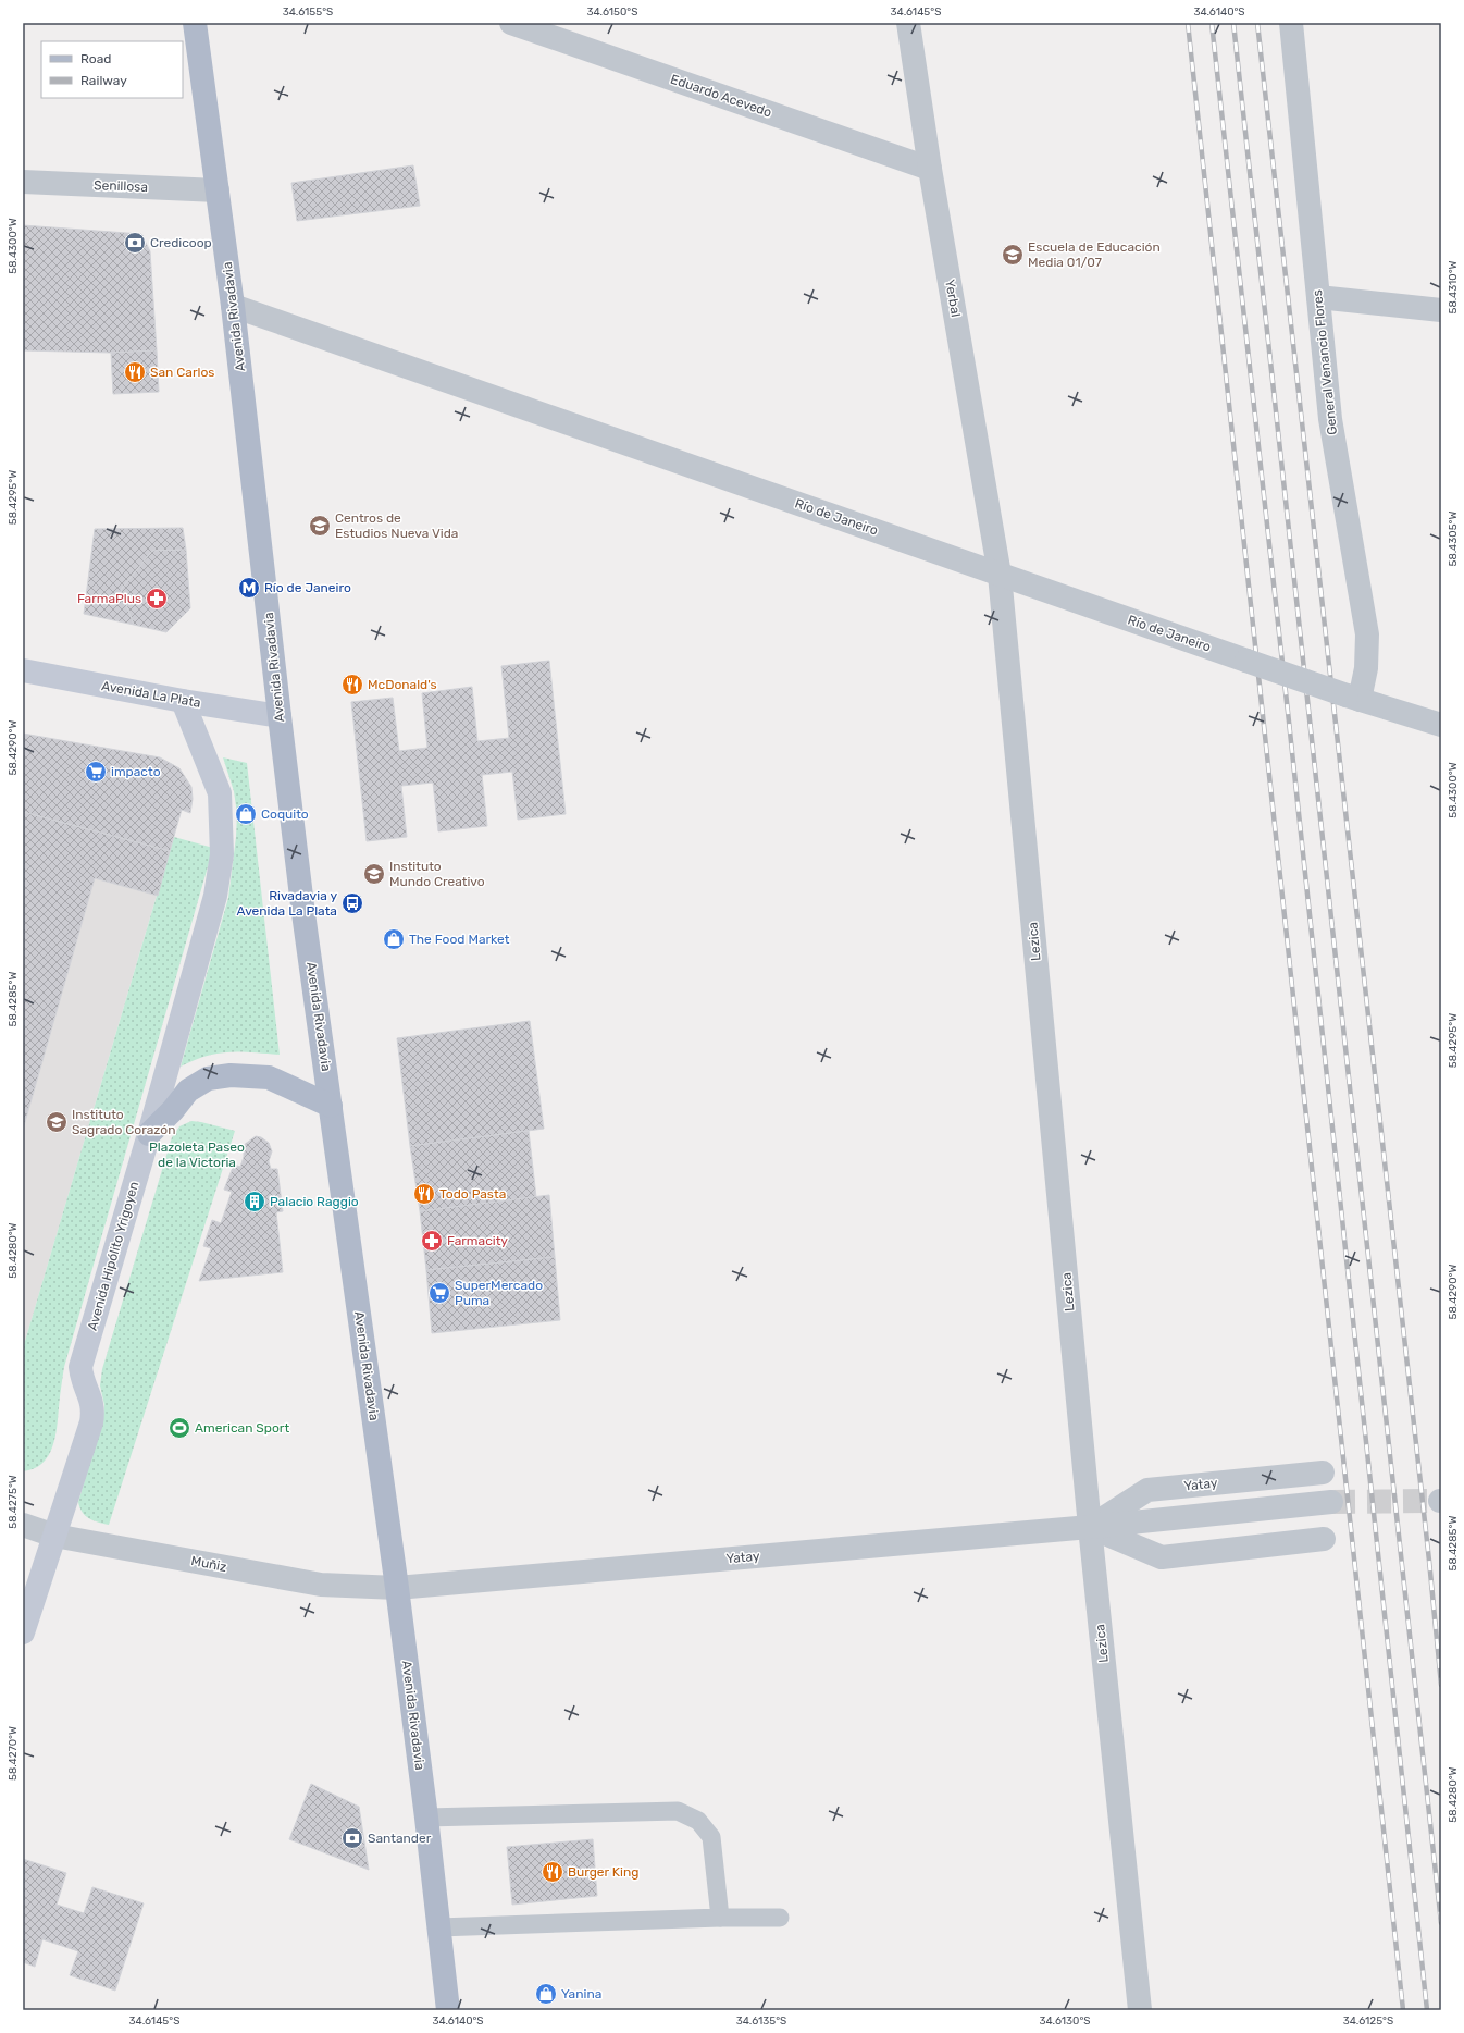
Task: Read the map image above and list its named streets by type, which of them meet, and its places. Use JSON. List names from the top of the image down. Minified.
{"streets":{"main road":["Avenida Rivadavia","Avenida La Plata","Avenida Hipólito Yrigoyen"],"street":["Eduardo Acevedo","Senillosa","Yerbal","General Venancio Flores","Río de Janeiro","Lezica","Yatay","Muñiz"]},"crossings":[["Eduardo Acevedo","Yerbal"],["Senillosa","Avenida Rivadavia"],["Yerbal","Río de Janeiro"],["Yerbal","Lezica"],["Avenida Rivadavia","Río de Janeiro"],["Avenida Rivadavia","Avenida La Plata"],["Avenida Rivadavia","Yatay"],["Avenida Rivadavia","Muñiz"],["General Venancio Flores","Río de Janeiro"],["Río de Janeiro","Lezica"],["Avenida La Plata","Avenida Hipólito Yrigoyen"],["Lezica","Yatay"],["Avenida Hipólito Yrigoyen","Muñiz"],["Yatay","Muñiz"]],"parks":["Plazoleta Paseo de la Victoria"],"places":{"bank":["Credicoop","Santander"],"school or university":["Escuela de Educación Media 01/07","Centros de Estudios Nueva Vida","Instituto Mundo Creativo","Instituto Sagrado Corazón"],"restaurant":["San Carlos","McDonald's","Todo Pasta","Burger King"],"metro station":["Río de Janeiro"],"pharmacy":["FarmaPlus","Farmacity"],"supermarket":["impacto","SuperMercado Puma"],"shop":["Coquito","The Food Market","Yanina"],"bus stop":["Rivadavia y Avenida La Plata"],"building":["Palacio Raggio"],"sports":["American Sport"]},"legend":["Road","Railway"],"coordinates":["34.6155°S","34.6150°S","34.6145°S","34.6140°S","58.4300°W","58.4310°W","58.4295°W","58.4305°W","58.4290°W","58.4285°W","58.4280°W","58.4275°W","58.4270°W","34.6135°S","34.6130°S","34.6125°S"]}
